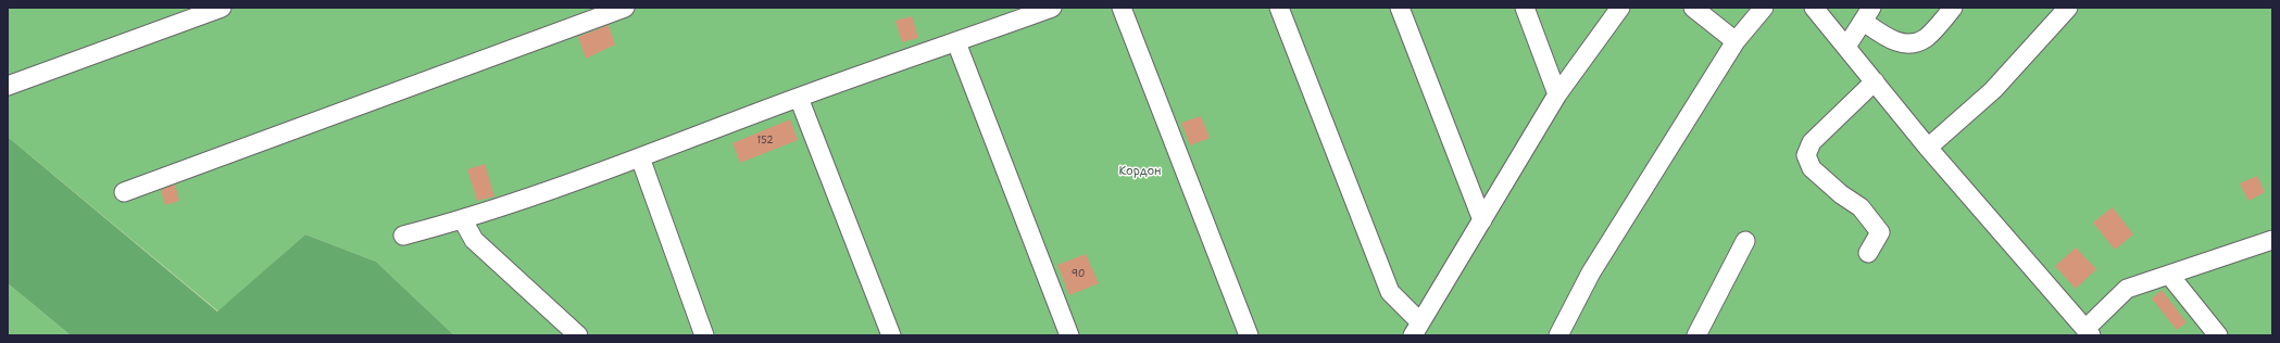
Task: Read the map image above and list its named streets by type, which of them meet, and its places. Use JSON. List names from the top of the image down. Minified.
{"parks":["Кордон"],"house_numbers":["152","90"]}
